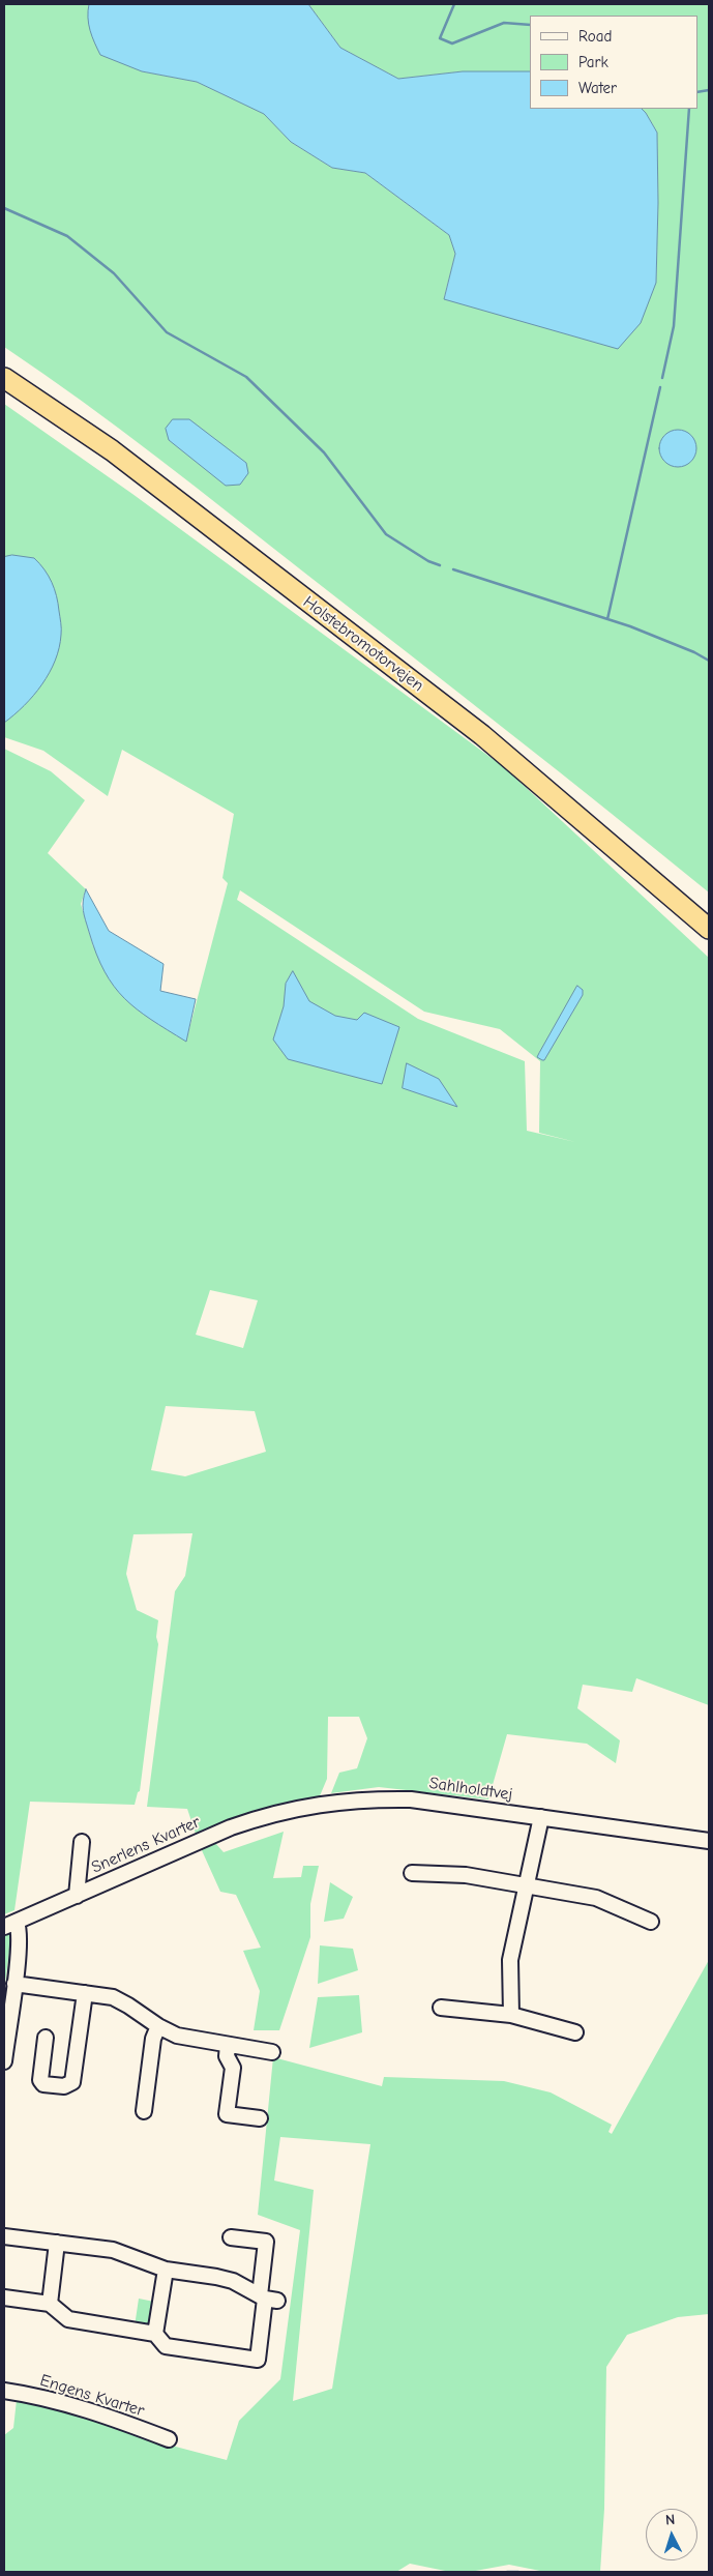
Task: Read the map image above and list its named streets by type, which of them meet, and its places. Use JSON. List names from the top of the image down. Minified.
{"streets":{"highway":["Holstebromotorvejen"],"street":["Sahlholdtvej","Snerlens Kvarter","Engens Kvarter"]},"crossings":[["Sahlholdtvej","Snerlens Kvarter"]],"legend":["Road","Park","Water"],"north":"top"}
